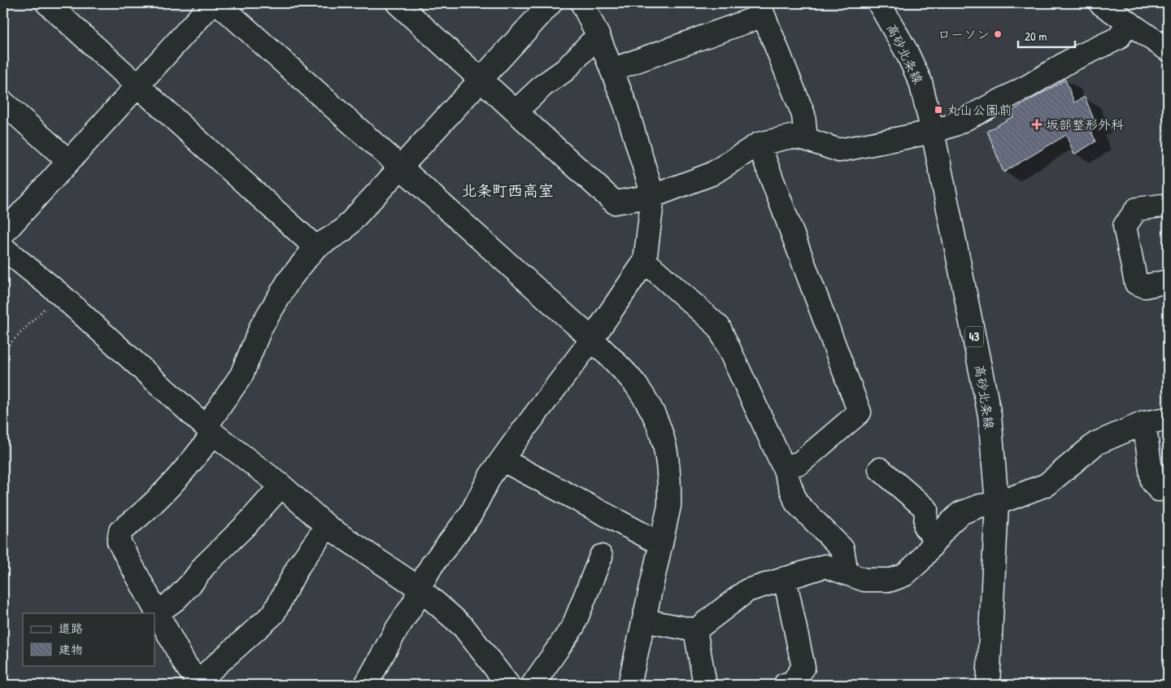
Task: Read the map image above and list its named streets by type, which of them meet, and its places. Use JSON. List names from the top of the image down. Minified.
{"streets":{"street":["高砂北条線","43"]},"districts":["北条町西高室"],"places":{"other":["ローソン"],"transit":["丸山公園前"],"health":["坂部整形外科"]},"legend":["道路","建物"],"scale_bar":"20 m"}
